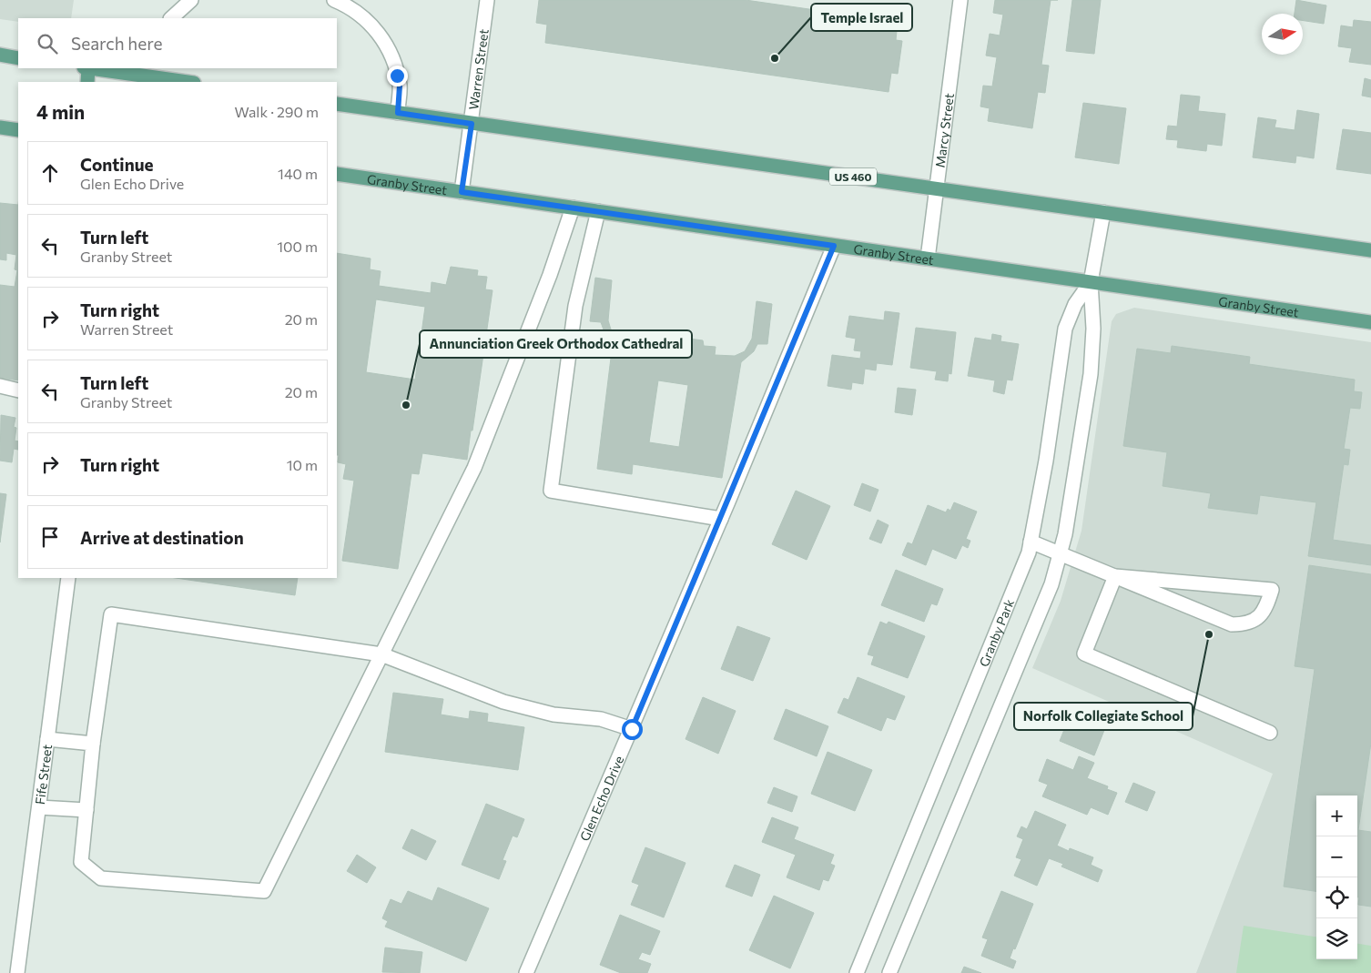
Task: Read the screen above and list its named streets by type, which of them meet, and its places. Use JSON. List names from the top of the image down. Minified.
{"streets":{"main road":["US 460","Granby Street"],"street":["Warren Street","Marcy Street","Granby Park","Fife Street","Glen Echo Drive"]},"crossings":[["Warren Street","US 460"],["Warren Street","Granby Street"],["Marcy Street","US 460"],["Marcy Street","Granby Street"],["US 460","Granby Park"],["Granby Street","Granby Park"],["Granby Street","Glen Echo Drive"]],"places":["Temple Israel","Annunciation Greek Orthodox Cathedral","Norfolk Collegiate School"],"north":"right","page":{"search":"Search here","heading":["4 min","Walk · 290 m"],"list":[["Continue","Glen Echo Drive","140 m"],["Turn left","Granby Street","100 m"],["Turn right","Warren Street","20 m"],["Turn left","Granby Street","20 m"],["Turn right","10 m"],"Arrive at destination"],"map_buttons":["+","−"]}}
